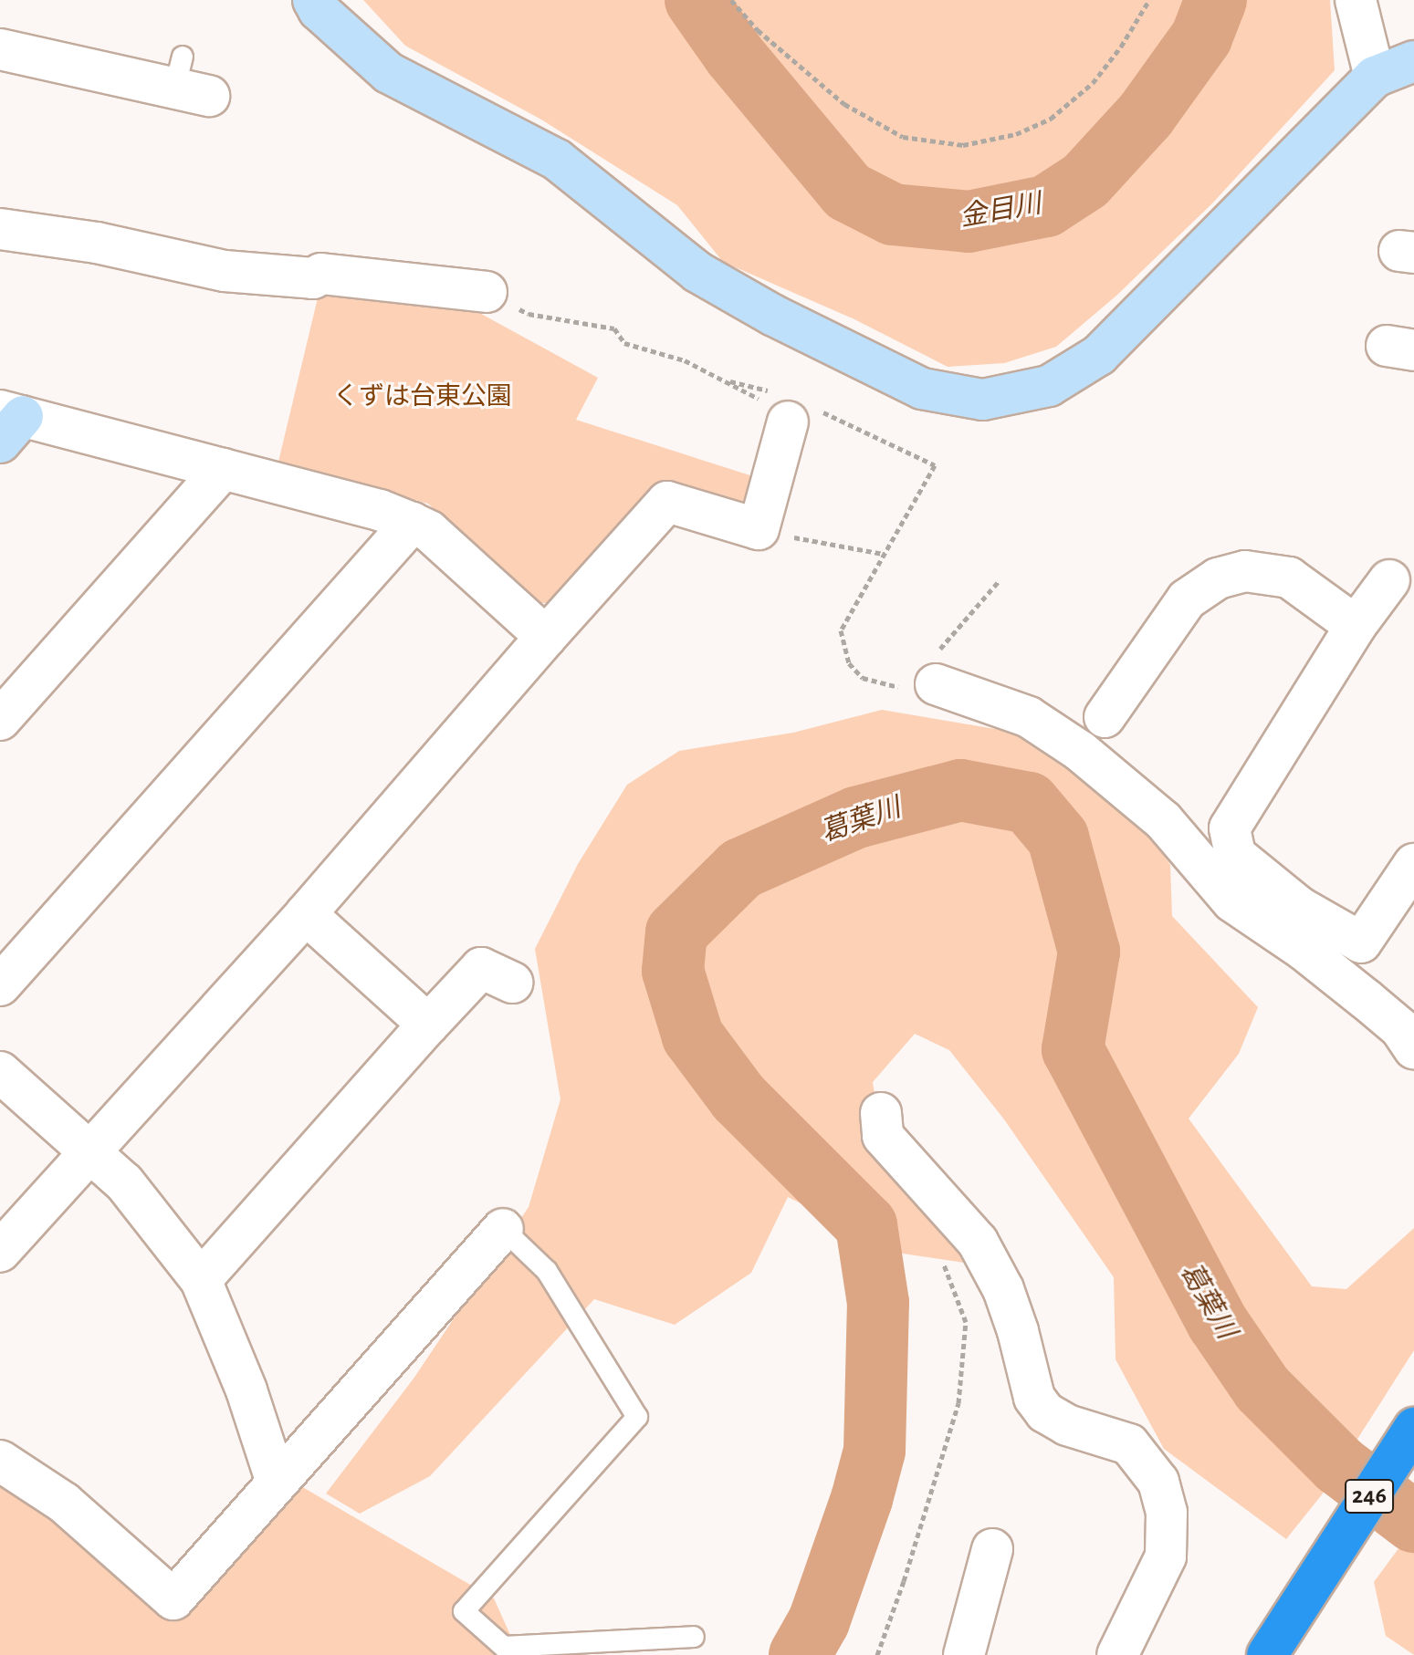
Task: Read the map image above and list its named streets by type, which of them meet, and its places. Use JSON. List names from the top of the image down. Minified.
{"streets":{"highway":["246"]},"water":["金目川","葛葉川"],"parks":["くずは台東公園"]}
